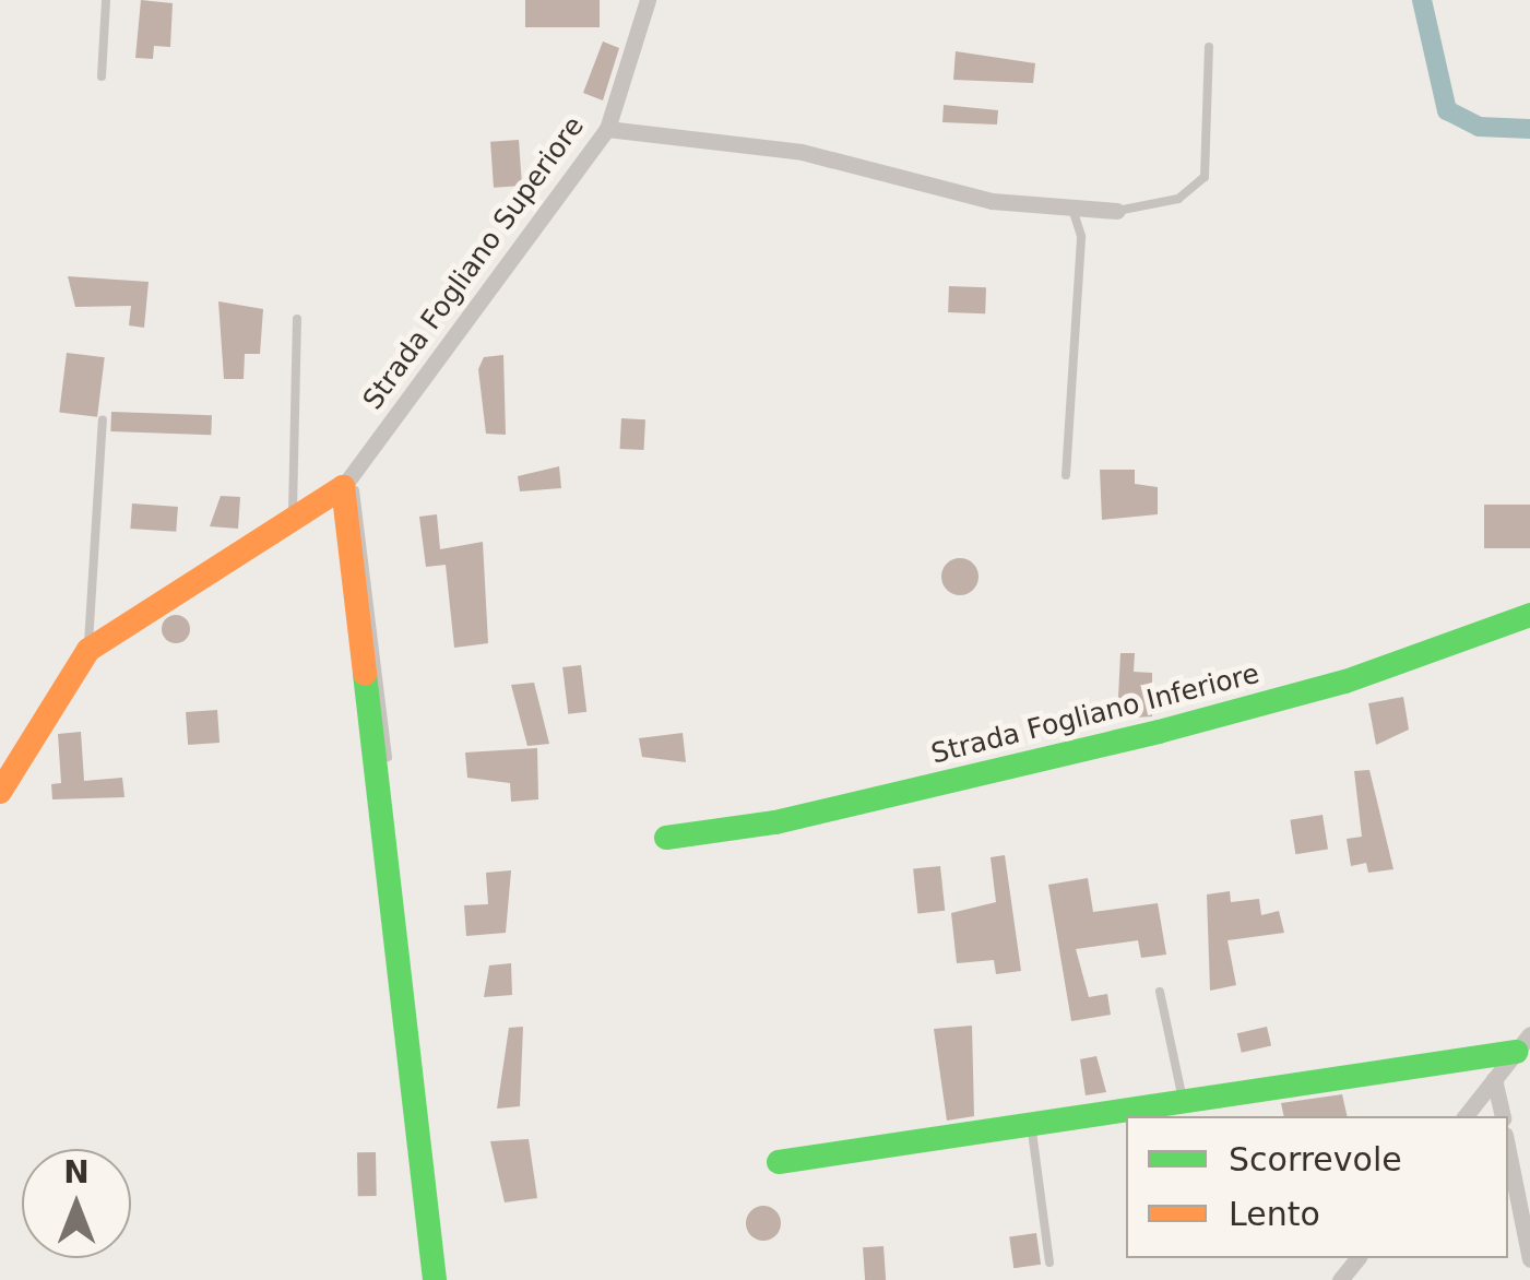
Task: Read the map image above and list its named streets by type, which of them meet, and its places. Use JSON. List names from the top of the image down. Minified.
{"streets":{"street":["Strada Fogliano Superiore","Strada Fogliano Inferiore"]},"legend":["Scorrevole","Lento"],"north":"top"}
